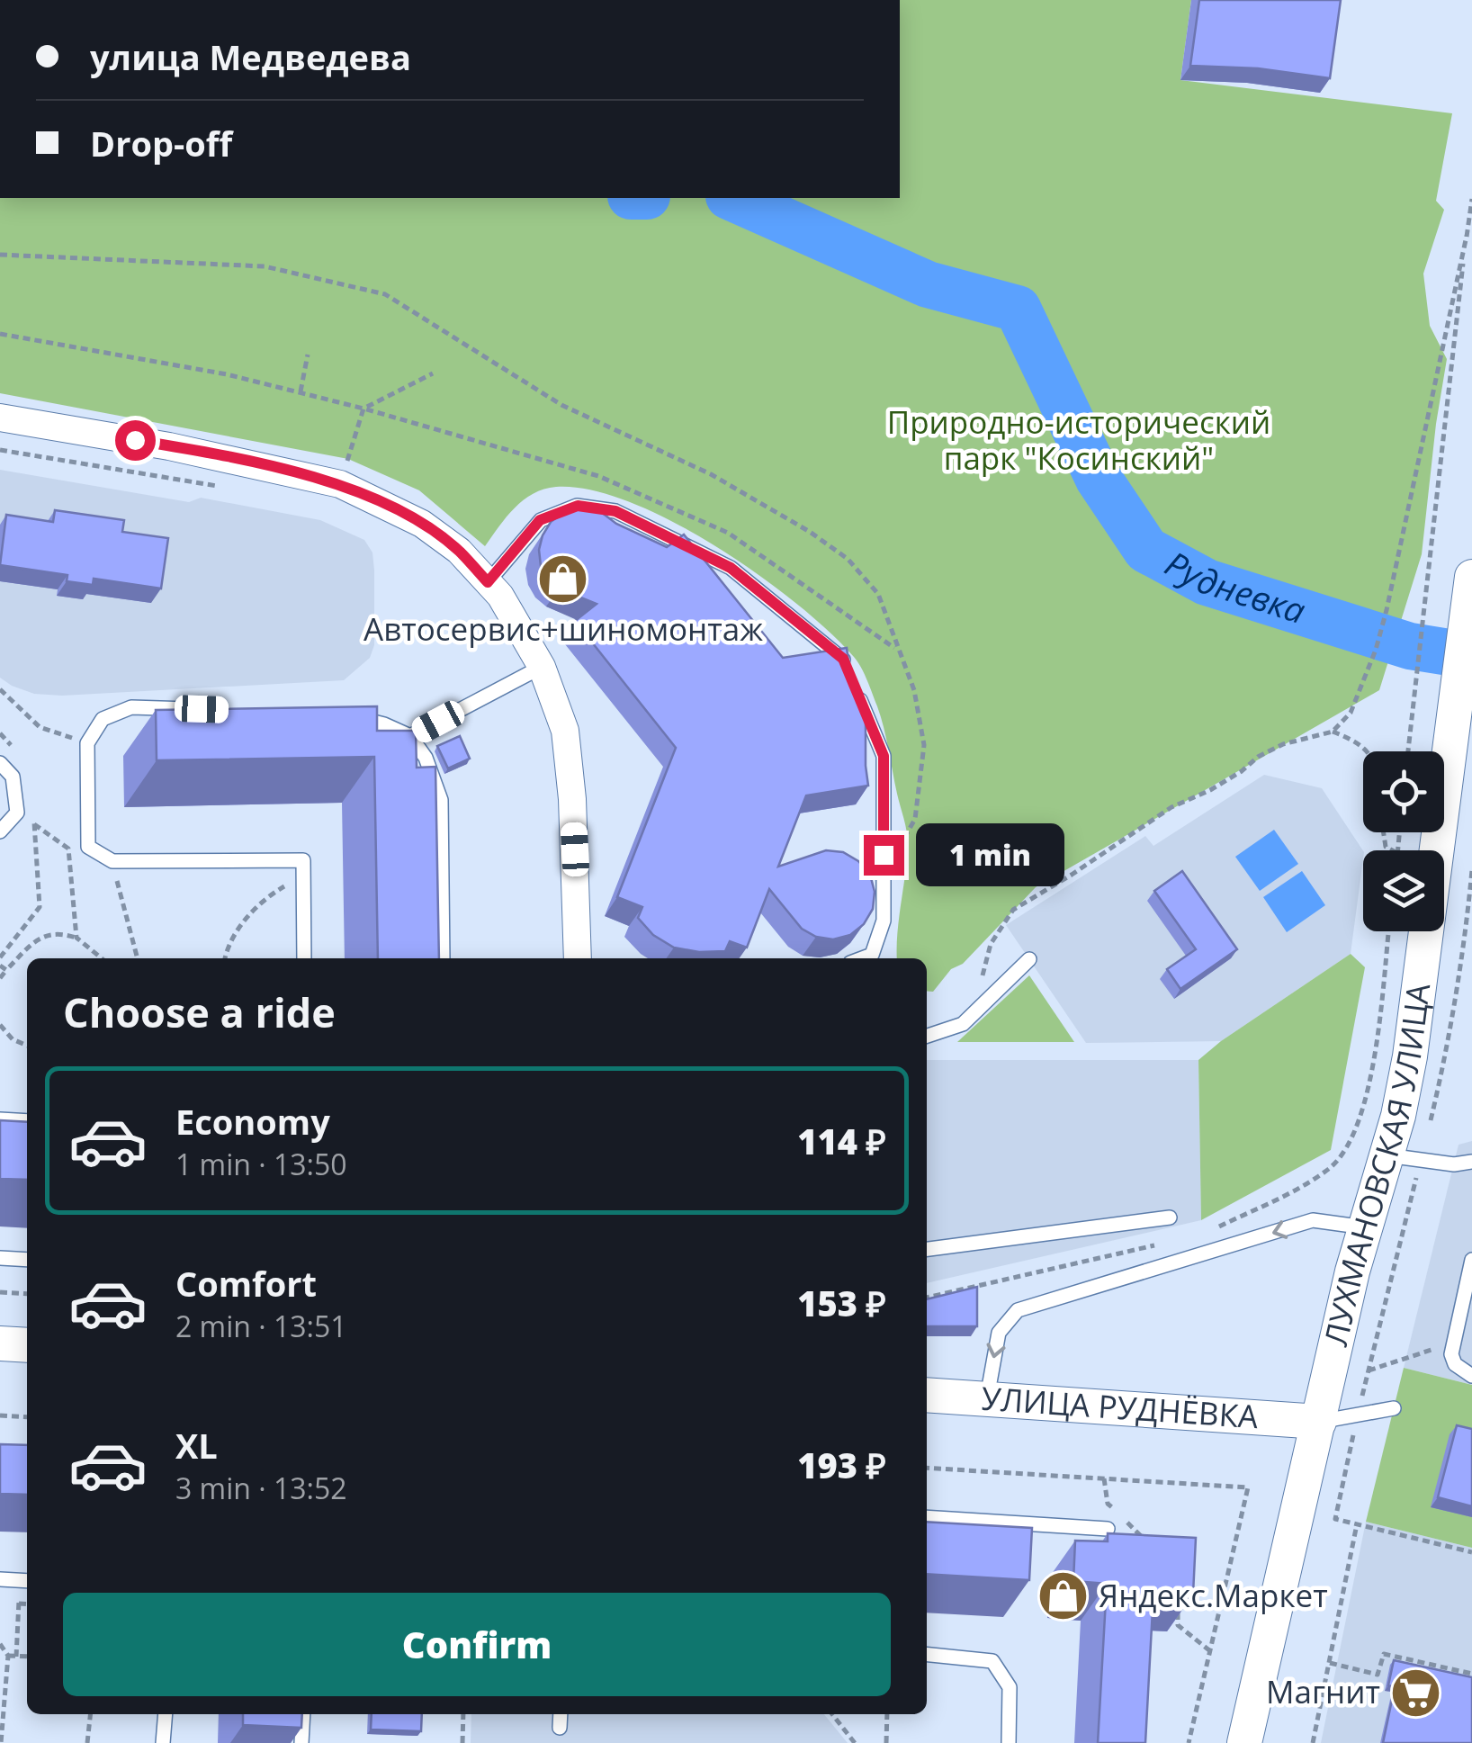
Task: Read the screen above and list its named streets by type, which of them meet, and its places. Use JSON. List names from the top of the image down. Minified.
{"streets":{"street":["ЛУХМАНОВСКАЯ УЛИЦА","УЛИЦА РУДНЁВКА"]},"crossings":[["ЛУХМАНОВСКАЯ УЛИЦА","УЛИЦА РУДНЁВКА"]],"water":["Рудневка"],"parks":["Природно-исторический парк \"Косинский\""],"places":{"shop":["Автосервис+шиномонтаж","Яндекс.Маркет"],"supermarket":["Магнит"]},"page":{"banner":["улица Медведева","Drop-off"],"bubble":"1 min","heading":"Choose a ride","list":[{"name":"Economy","note":"1 min · 13:50","value":"114 ₽"},{"name":"Comfort","note":"2 min · 13:51","value":"153 ₽"},{"name":"XL","note":"3 min · 13:52","value":"193 ₽"}],"buttons":"Confirm"}}
